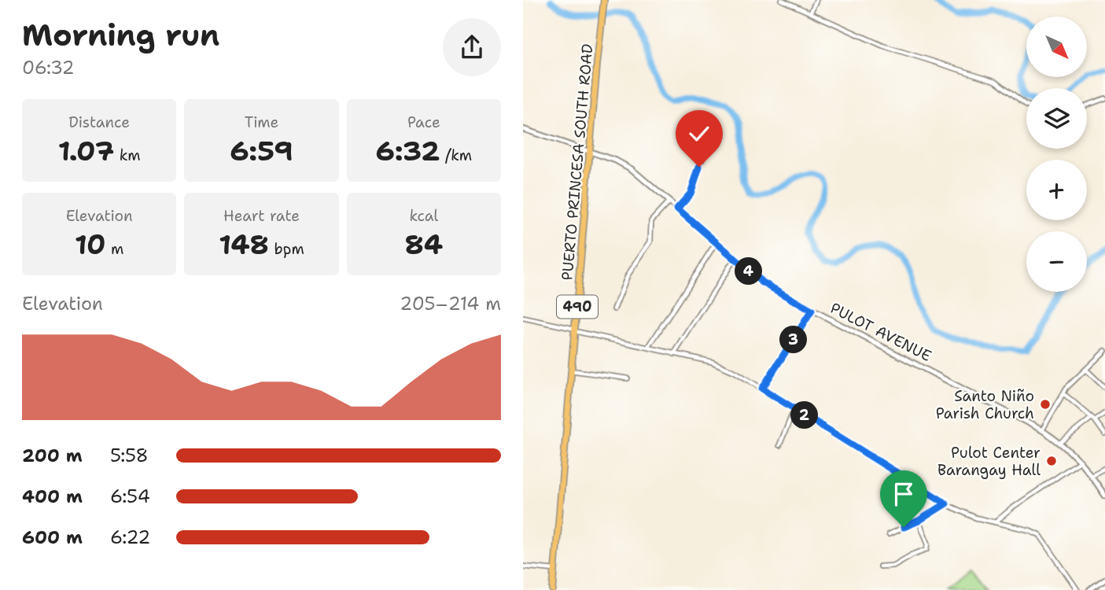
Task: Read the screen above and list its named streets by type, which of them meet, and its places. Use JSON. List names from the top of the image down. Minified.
{"streets":{"main road":["PUERTO PRINCESA SOUTH ROAD","490"],"street":["PULOT AVENUE"]},"crossings":[["PUERTO PRINCESA SOUTH ROAD","PULOT AVENUE"]],"places":["Santo Niño Parish Church","Pulot Center Barangay Hall"],"north":"bottom right","page":{"heading":["Morning run","06:32"],"map_buttons":["+","−"],"stats":[["Distance","1.07 km"],["Time","6:59"],["Pace","6:32 /km"],["Elevation","10 m"],["Heart rate","148 bpm"],["kcal","84"]],"pins":["4","3","2"],"chart":["Elevation","205–214 m"],"list":[{"name":"200 m","note":"5:58"},{"name":"400 m","note":"6:54"},{"name":"600 m","note":"6:22"}]}}
